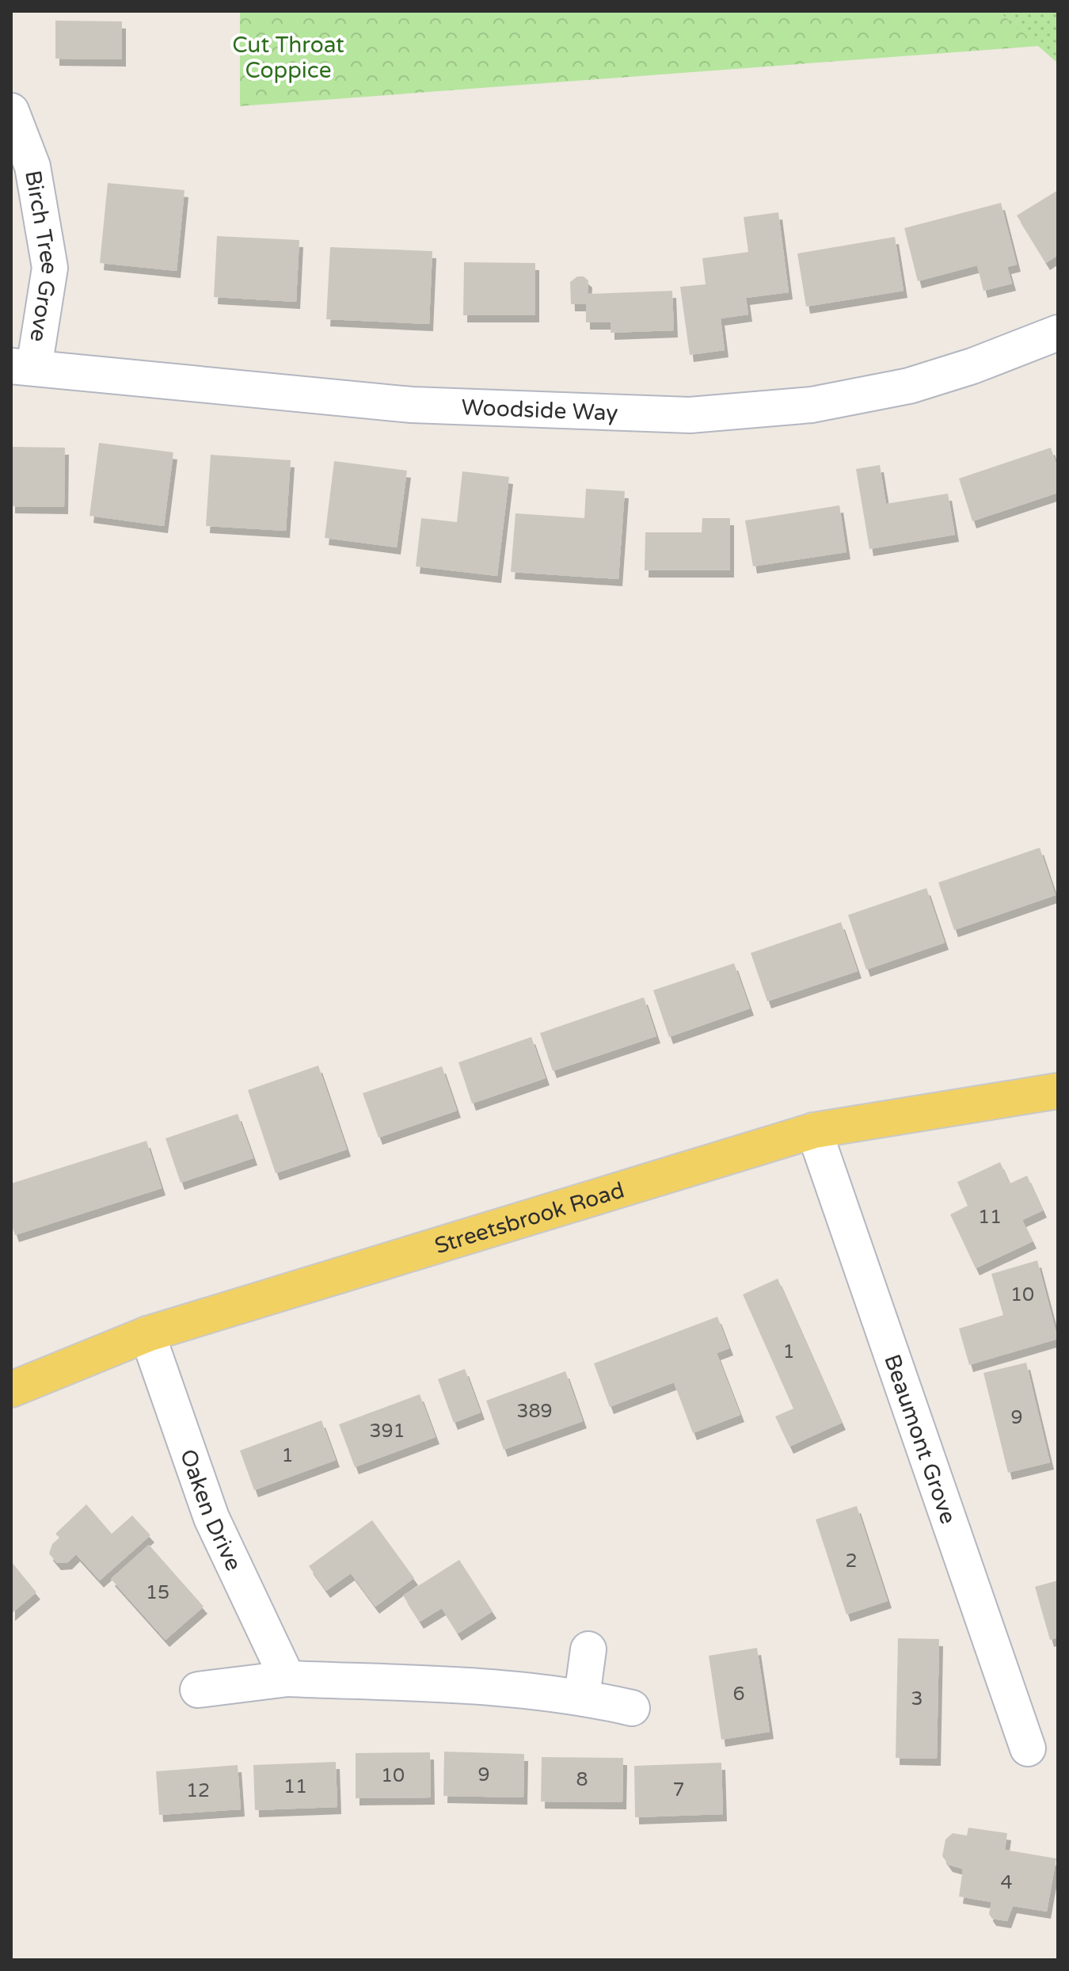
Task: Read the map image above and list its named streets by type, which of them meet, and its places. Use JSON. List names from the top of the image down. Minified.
{"streets":{"main road":["Streetsbrook Road"],"street":["Birch Tree Grove","Woodside Way","Beaumont Grove","Oaken Drive"]},"crossings":[["Birch Tree Grove","Woodside Way"],["Streetsbrook Road","Beaumont Grove"],["Streetsbrook Road","Oaken Drive"]],"parks":["Cut Throat Coppice"],"house_numbers":["11","10","1","389","9","391","1","2","15","6","3","9","10","8","11","7","12","4"]}
